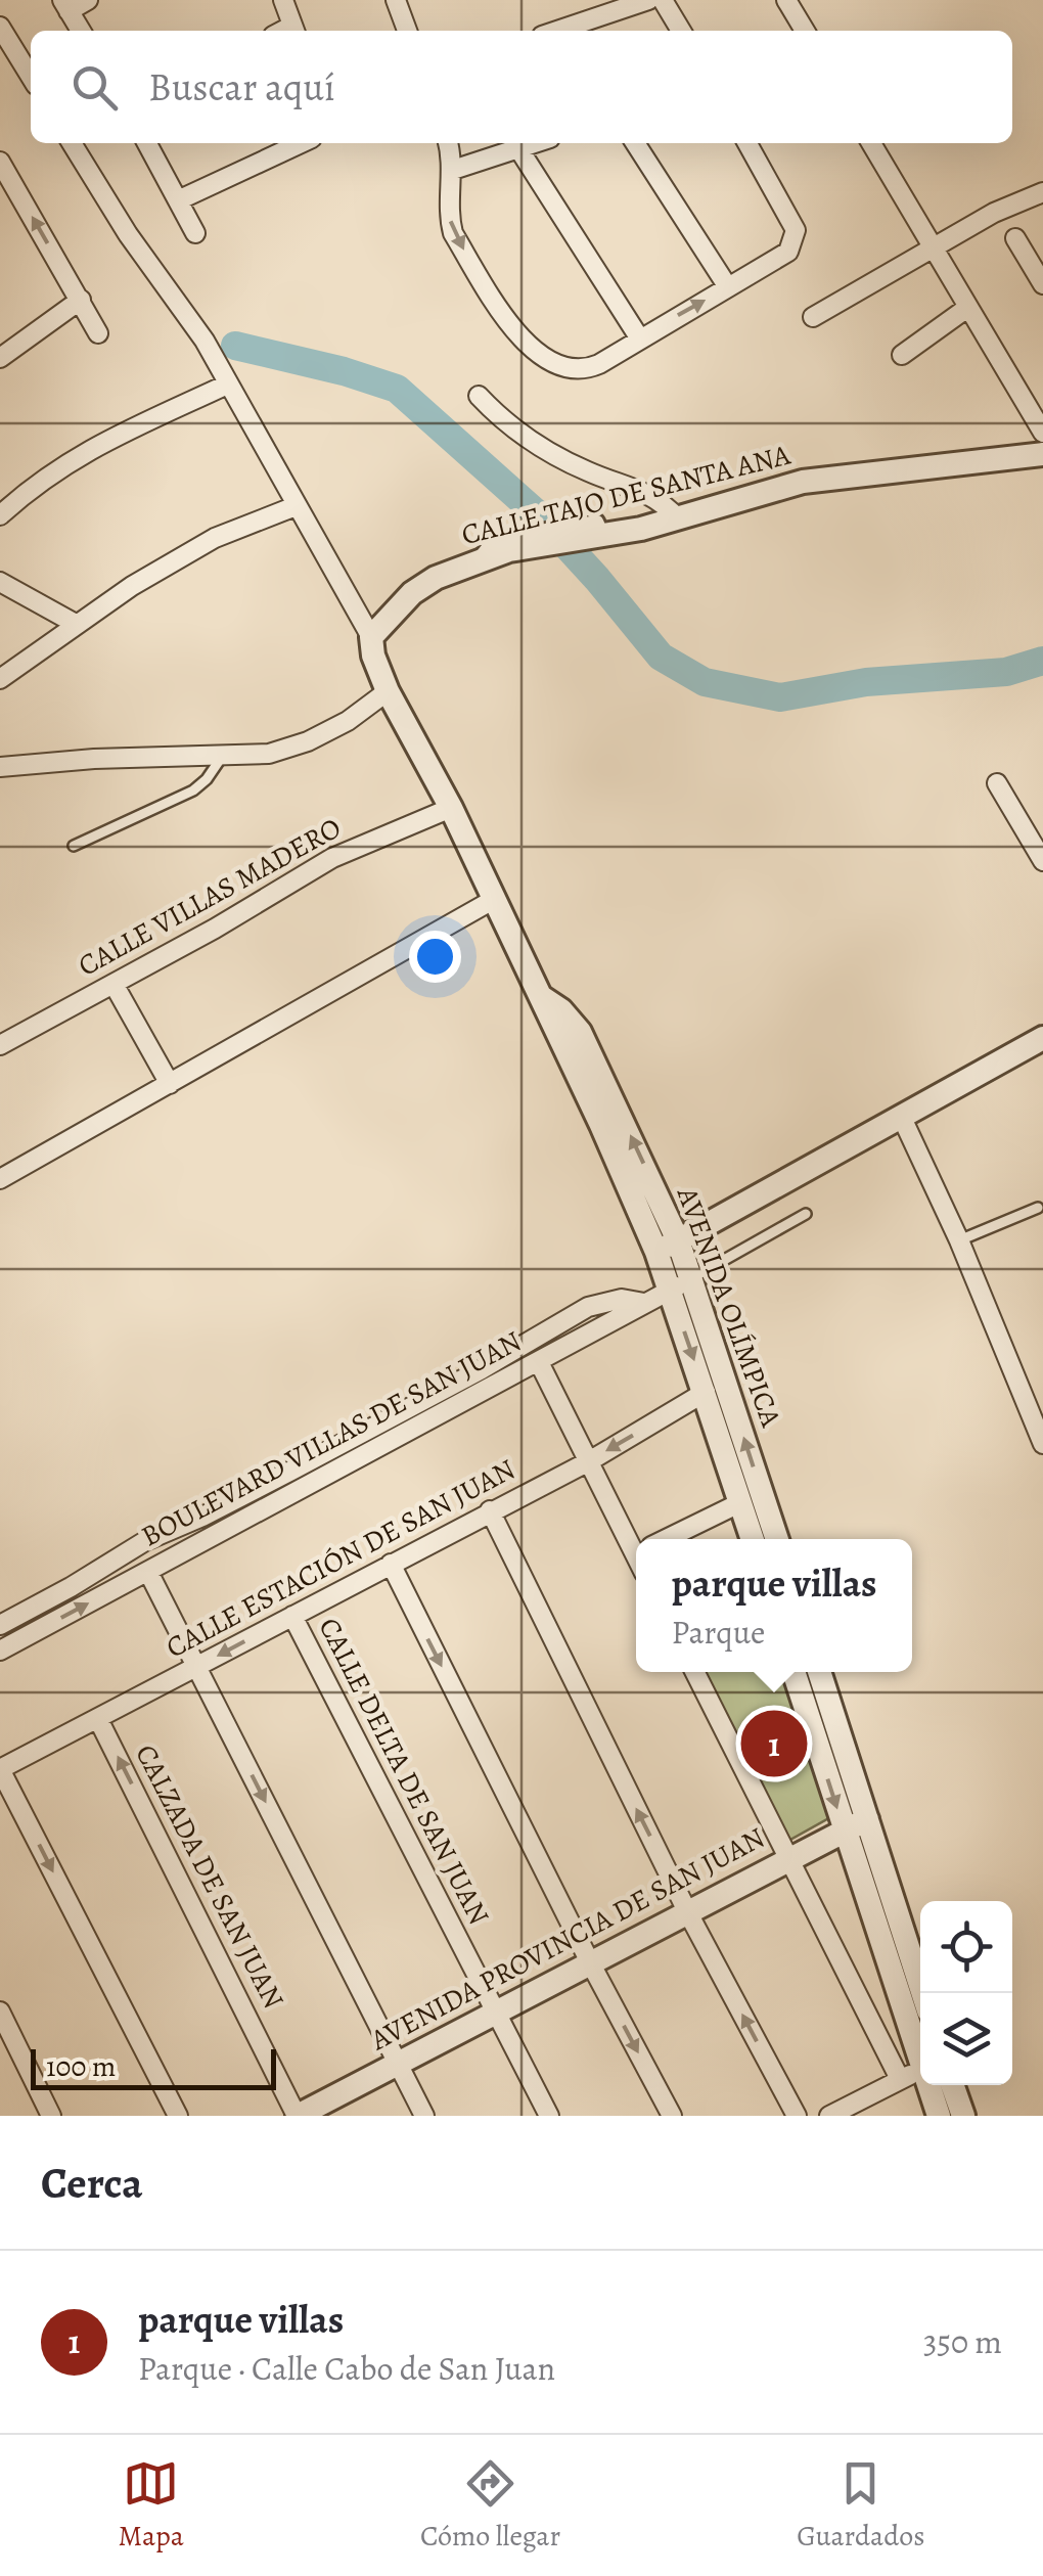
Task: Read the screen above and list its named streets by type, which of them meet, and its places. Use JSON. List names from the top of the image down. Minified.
{"streets":{"street":["CALLE TAJO DE SANTA ANA","CALLE VILLAS MADERO","AVENIDA OLÍMPICA","BOULEVARD VILLAS DE SAN JUAN","CALLE ESTACIÓN DE SAN JUAN","CALLE DELTA DE SAN JUAN","CALZADA DE SAN JUAN","AVENIDA PROVINCIA DE SAN JUAN"]},"crossings":[["CALLE TAJO DE SANTA ANA","AVENIDA OLÍMPICA"],["CALLE VILLAS MADERO","AVENIDA OLÍMPICA"],["AVENIDA OLÍMPICA","BOULEVARD VILLAS DE SAN JUAN"],["AVENIDA OLÍMPICA","CALLE ESTACIÓN DE SAN JUAN"],["CALLE ESTACIÓN DE SAN JUAN","CALLE DELTA DE SAN JUAN"],["CALLE ESTACIÓN DE SAN JUAN","CALZADA DE SAN JUAN"],["CALLE DELTA DE SAN JUAN","AVENIDA PROVINCIA DE SAN JUAN"],["CALZADA DE SAN JUAN","AVENIDA PROVINCIA DE SAN JUAN"]],"scale_bar":"100 m","page":{"search":"Buscar aquí","popup":["parque villas","Parque"],"pins":"1","scale":"100 m","heading":"Cerca","list":[{"mark":"1","name":"parque villas","note":"Parque · Calle Cabo de San Juan","value":"350 m"}],"nav":["Mapa","Cómo llegar","Guardados"]}}
